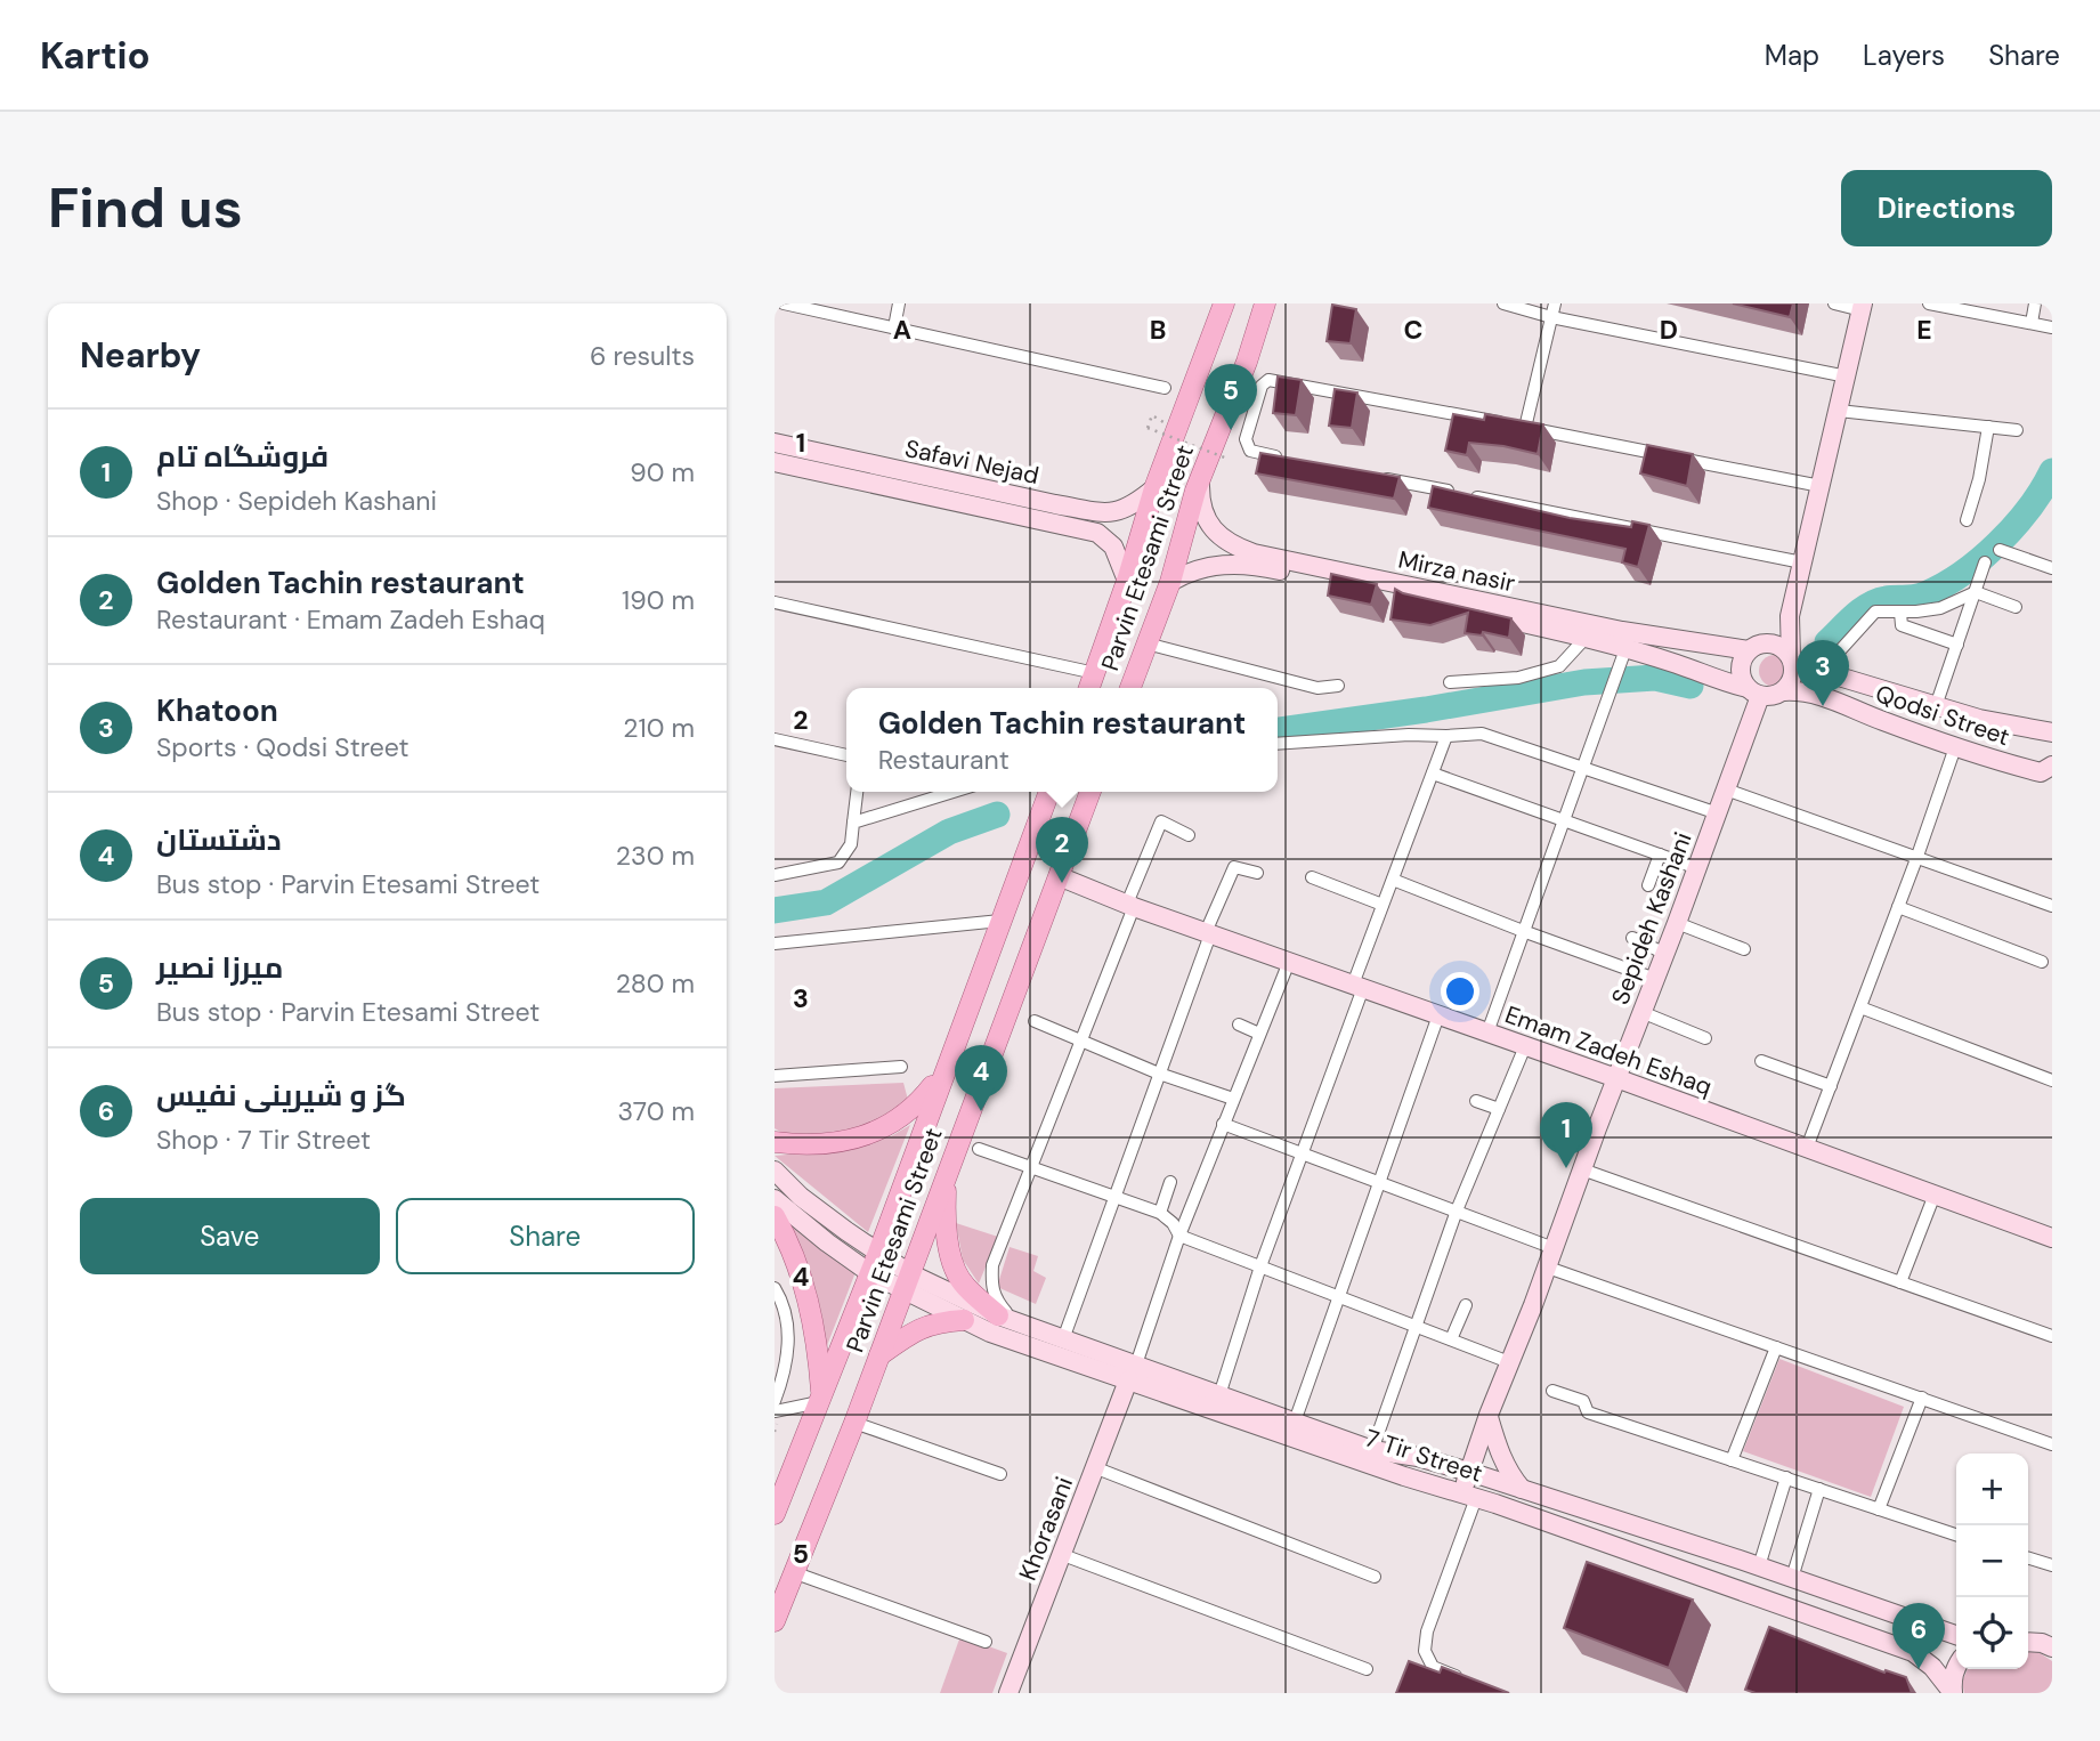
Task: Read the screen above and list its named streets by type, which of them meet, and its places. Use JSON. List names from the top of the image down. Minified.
{"streets":{"main road":["Parvin Etesami Street"],"street":["Safavi Nejad","Mirza nasir","Qodsi Street","Sepideh Kashani","Emam Zadeh Eshaq","7 Tir Street","Khorasani"]},"crossings":[["Safavi Nejad","Parvin Etesami Street"],["Parvin Etesami Street","Mirza nasir"],["Parvin Etesami Street","Emam Zadeh Eshaq"],["Parvin Etesami Street","7 Tir Street"],["Mirza nasir","Qodsi Street"],["Mirza nasir","Sepideh Kashani"],["Qodsi Street","Sepideh Kashani"],["Sepideh Kashani","Emam Zadeh Eshaq"],["Sepideh Kashani","7 Tir Street"],["7 Tir Street","Khorasani"]],"page":{"header":"Kartio","nav":["Map","Layers","Share"],"buttons":["Directions",["Save","Share"]],"title":"Find us","heading":["Nearby","6 results"],"pins":["5","3","2","4","1","6"],"list":[{"mark":"1","name":"فروشگاه تام","note":"Shop · Sepideh Kashani","value":"90 m"},{"mark":"2","name":"Golden Tachin restaurant","note":"Restaurant · Emam Zadeh Eshaq","value":"190 m"},{"mark":"3","name":"Khatoon","note":"Sports · Qodsi Street","value":"210 m"},{"mark":"4","name":"دشتستان","note":"Bus stop · Parvin Etesami Street","value":"230 m"},{"mark":"5","name":"میرزا نصیر","note":"Bus stop · Parvin Etesami Street","value":"280 m"},{"mark":"6","name":"گز و شیرینی نفیس","note":"Shop · 7 Tir Street","value":"370 m"}],"popup":["Golden Tachin restaurant","Restaurant"],"map_buttons":["+","−"]},"grid":{"columns":["A","B","C","D","E"],"rows":["1","2","3","4","5"]}}
